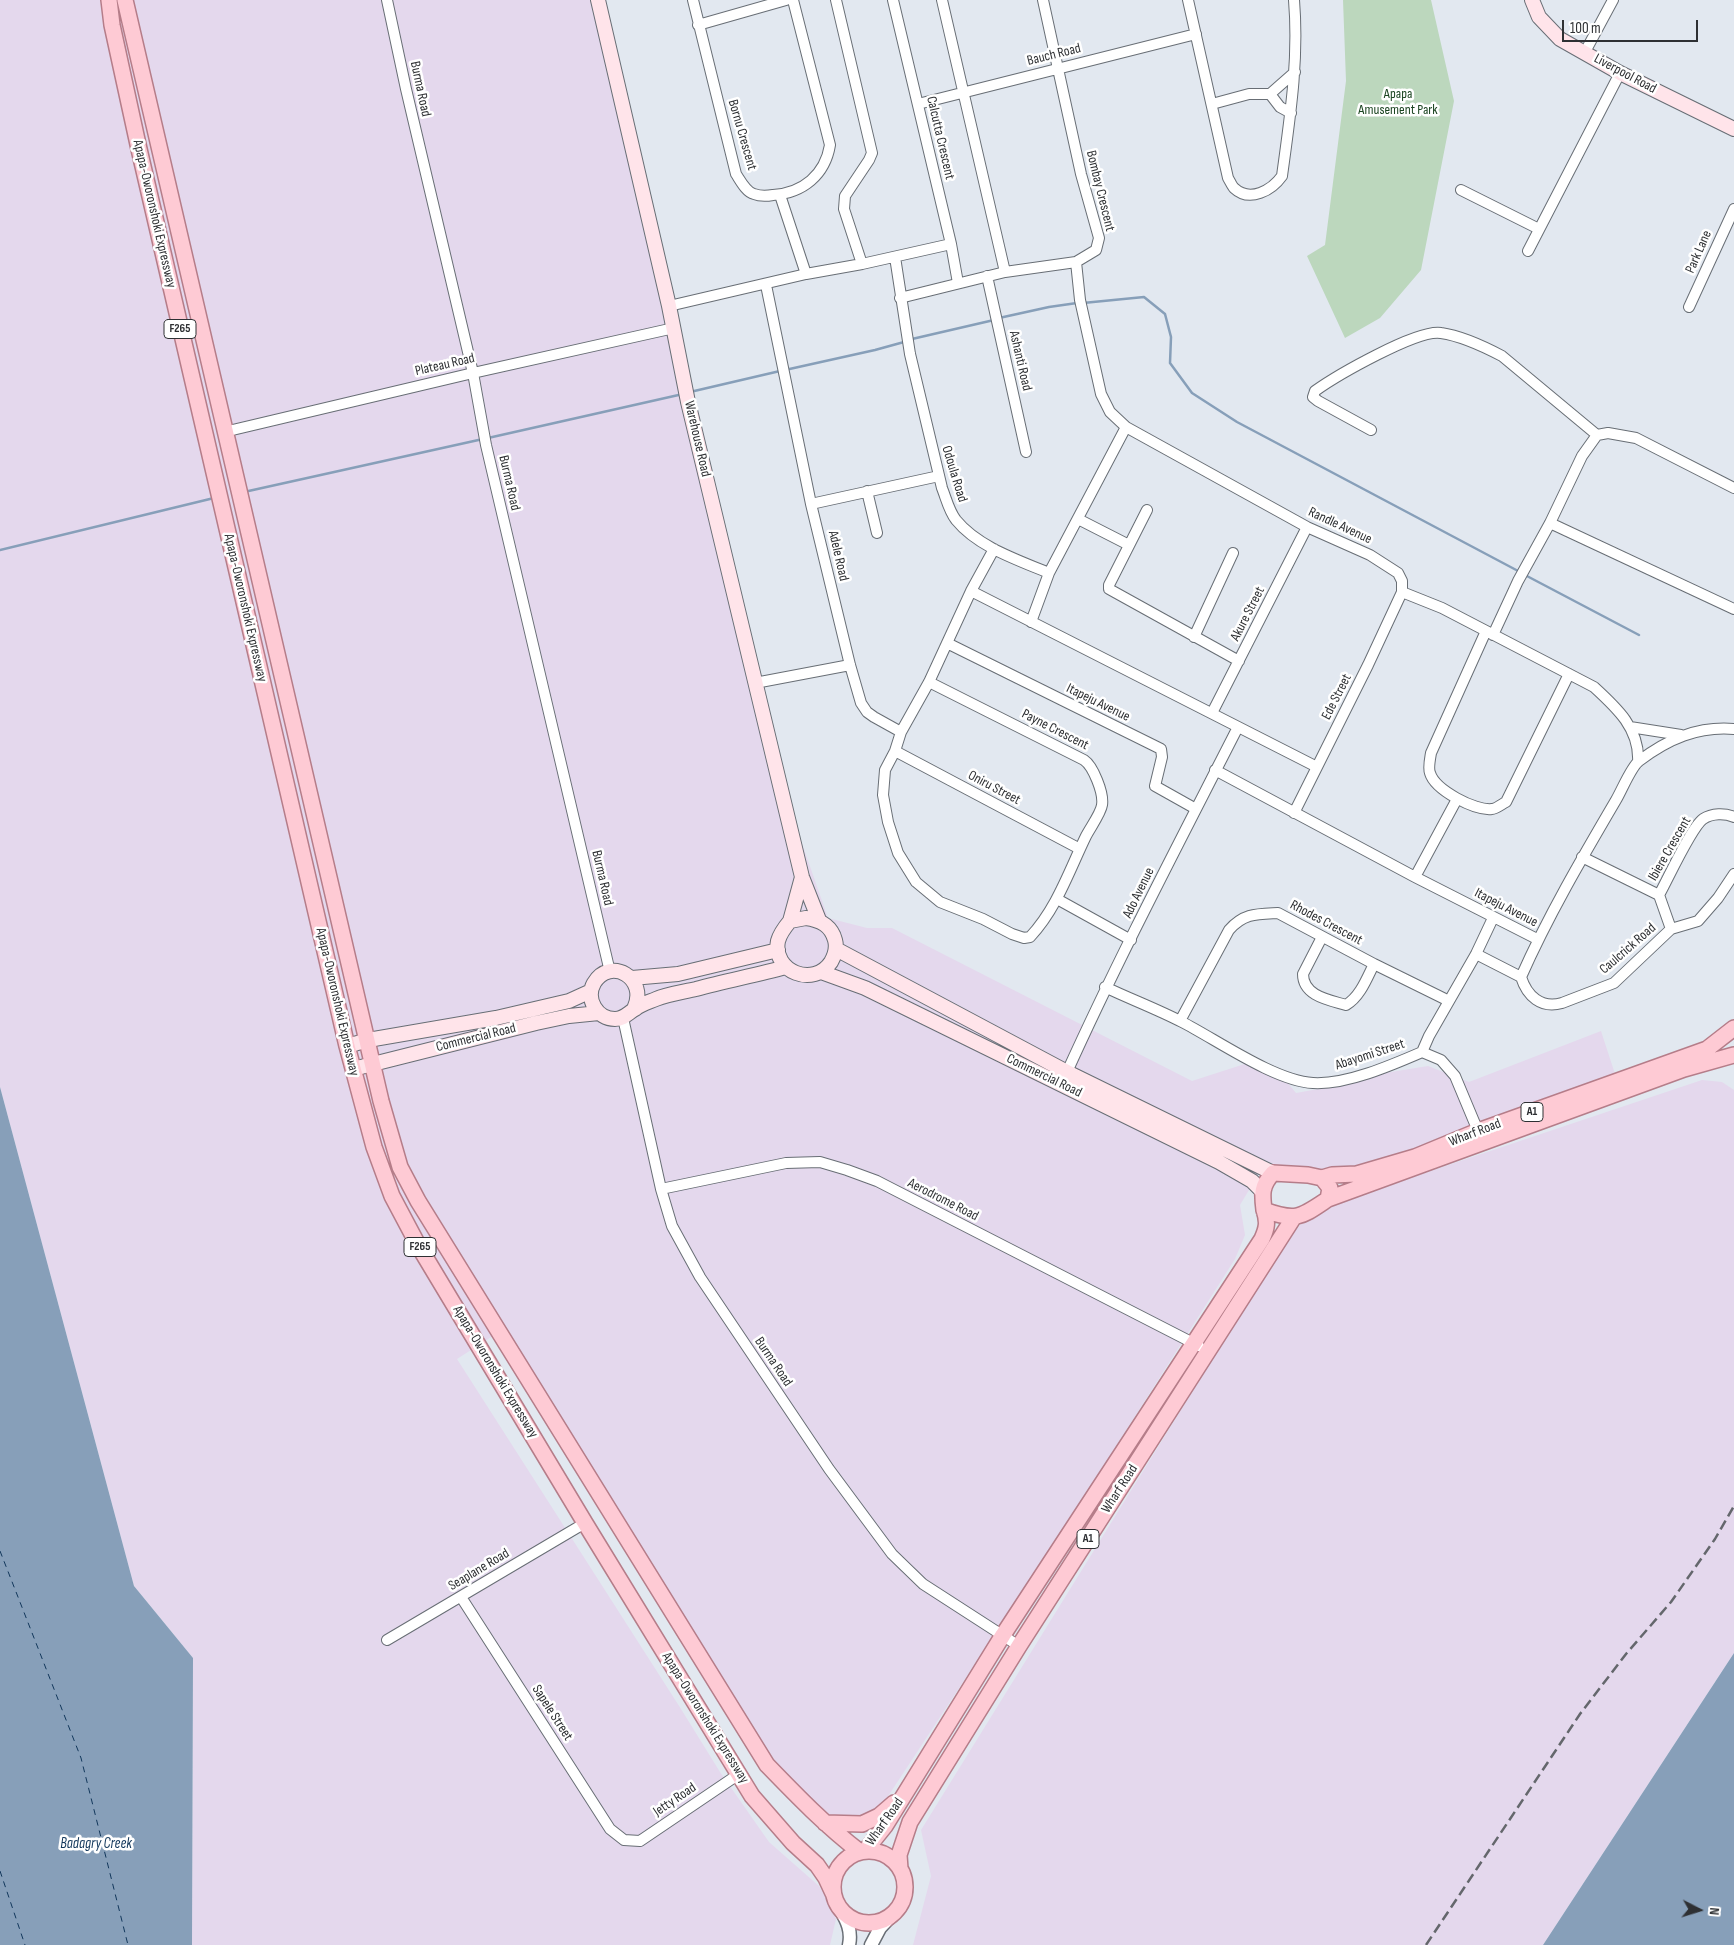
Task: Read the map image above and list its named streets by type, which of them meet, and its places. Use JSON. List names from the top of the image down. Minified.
{"streets":{"main road":["Liverpool Road","Apapa-Oworonshoki Expressway","F265","Warehouse Road","Commercial Road","A1","Wharf Road"],"street":["Bauch Road","Burma Road","Bornu Crescent","Calcutta Crescent","Bombay Crescent","Park Lane","Ashanti Road","Plateau Road","Odoula Road","Randle Avenue","Adele Road","Akure Street","Ede Street","Itapeju Avenue","Payne Crescent","Oniru Street","Ibiere Crescent","Ado Avenue","Rhodes Crescent","Caulcrick Road","Abayomi Street","Aerodrome Road","Seaplane Road","Sapele Street","Jetty Road"]},"crossings":[["Bauch Road","Calcutta Crescent"],["Bauch Road","Bombay Crescent"],["Burma Road","Plateau Road"],["Burma Road","Commercial Road"],["Burma Road","Wharf Road"],["Burma Road","Aerodrome Road"],["Calcutta Crescent","Bombay Crescent"],["Bombay Crescent","Ashanti Road"],["Bombay Crescent","Odoula Road"],["Bombay Crescent","Randle Avenue"],["Apapa-Oworonshoki Expressway","Plateau Road"],["Apapa-Oworonshoki Expressway","Commercial Road"],["Apapa-Oworonshoki Expressway","Wharf Road"],["Apapa-Oworonshoki Expressway","Seaplane Road"],["Apapa-Oworonshoki Expressway","Jetty Road"],["Plateau Road","Warehouse Road"],["Warehouse Road","Commercial Road"],["Randle Avenue","Akure Street"],["Randle Avenue","Ede Street"],["Ede Street","Itapeju Avenue"],["Itapeju Avenue","Ado Avenue"],["Itapeju Avenue","Abayomi Street"],["Payne Crescent","Oniru Street"],["Ado Avenue","Commercial Road"],["Ado Avenue","Abayomi Street"],["Rhodes Crescent","Abayomi Street"],["Caulcrick Road","Abayomi Street"],["Commercial Road","Wharf Road"],["Wharf Road","Aerodrome Road"],["Seaplane Road","Sapele Street"],["Sapele Street","Jetty Road"]],"water":["Badagry Creek"],"parks":["Apapa Amusement Park"],"scale_bar":"100 m","north":"right"}
